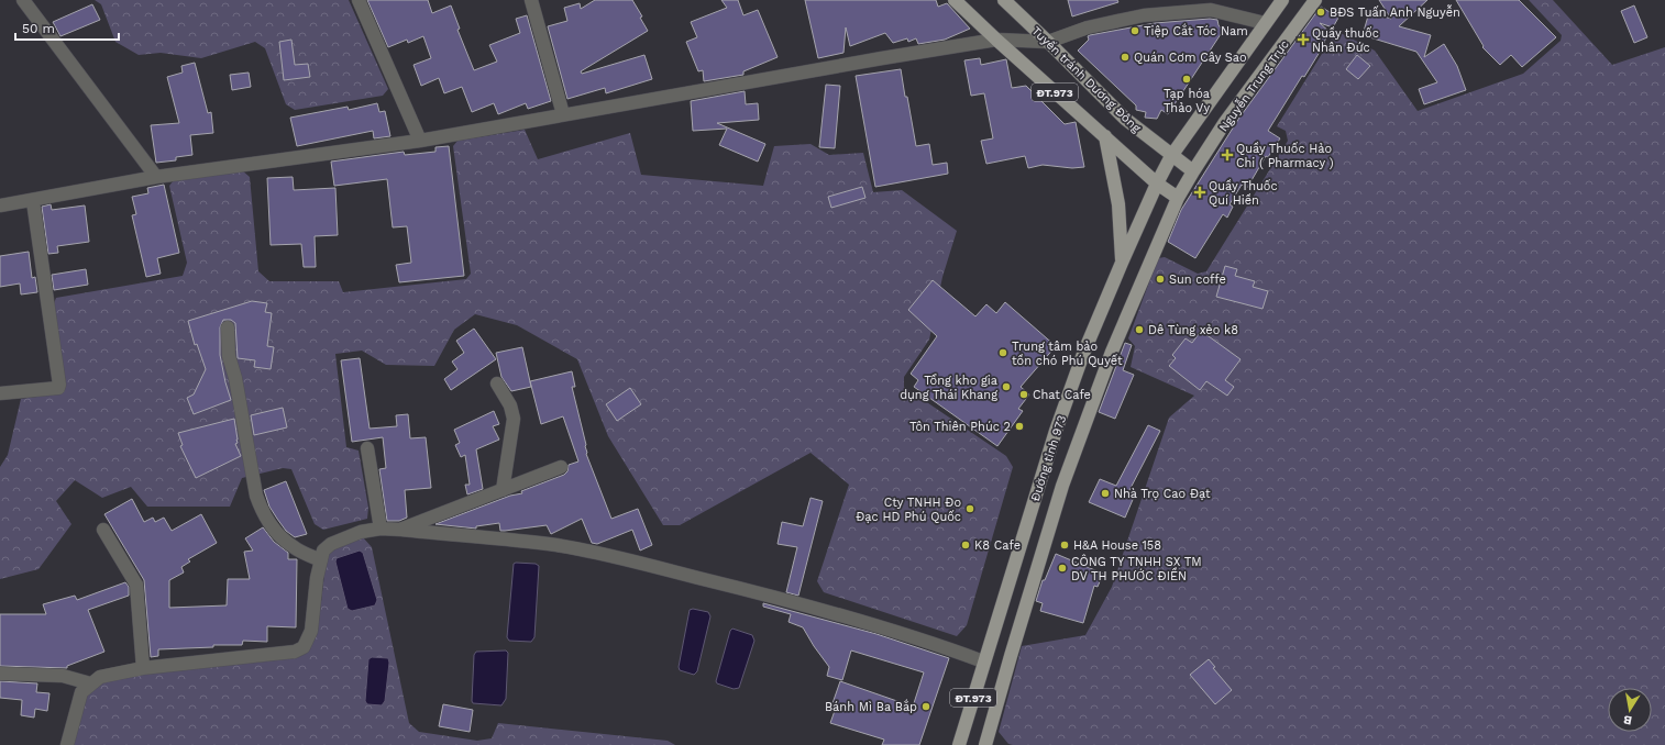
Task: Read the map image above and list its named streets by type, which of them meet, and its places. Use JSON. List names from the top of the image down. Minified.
{"streets":{"main road":["Tuyến tránh Dương Đông","Nguyễn Trung Trực","ĐT.973","Đường tỉnh 973"]},"crossings":[["Tuyến tránh Dương Đông","Nguyễn Trung Trực"],["Tuyến tránh Dương Đông","Đường tỉnh 973"],["Nguyễn Trung Trực","Đường tỉnh 973"],["ĐT.973","Đường tỉnh 973"]],"places":{"other":["BĐS Tuấn Anh Nguyễn","Tiệp Cắt Tóc Nam","Quán Cơm Cây Sao","Tạp hóa Thảo Vy","Sun coffe","Dê Tùng xẻo k8","Trung tâm bảo tồn chó Phú Quyết","Tổng kho gia dụng Thái Khang","Chat Cafe","Tôn Thiên Phúc 2","Nhà Trọ Cao Đạt","Cty TNHH Đo Đạc HD Phú Quốc","K8 Cafe","H&A House 158","CÔNG TY TNHH SX TM DV TH PHƯỚC ĐIỀN","Bánh Mì Ba Bắp"],"health":["Quầy thuốc Nhân Đức","Quầy Thuốc Hảo Chi ( Pharmacy )","Quầy Thuốc Quí Hiền"]},"scale_bar":"50 m","north":"bottom"}
